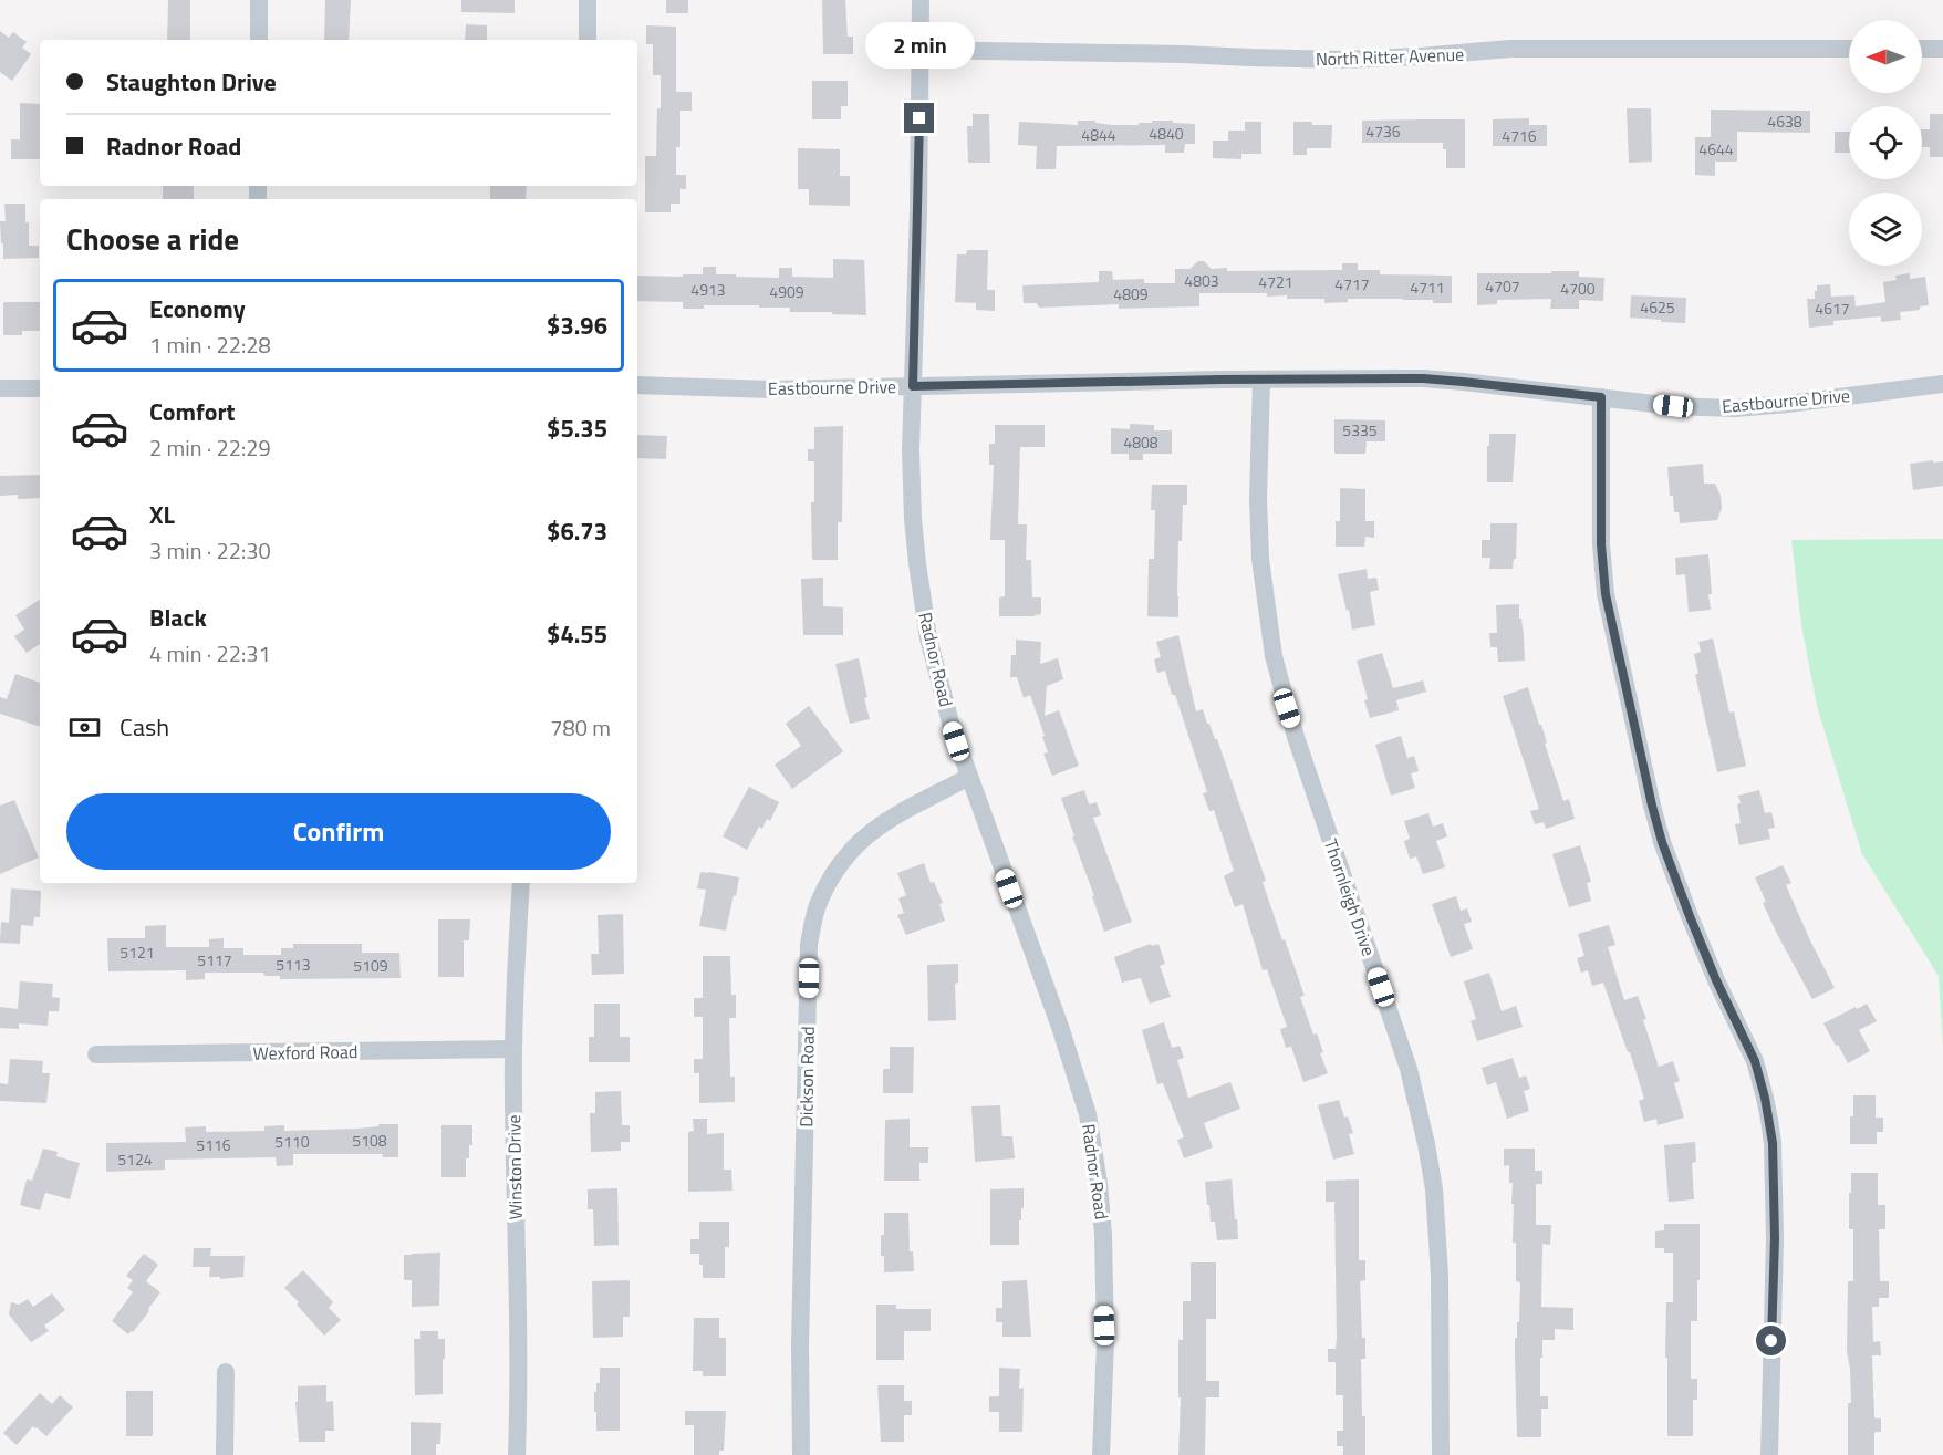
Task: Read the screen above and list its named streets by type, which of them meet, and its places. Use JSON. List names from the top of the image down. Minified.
{"streets":{"street":["North Ritter Avenue","Eastbourne Drive","Radnor Road","Thornleigh Drive","Wexford Road","Dickson Road","Winston Drive"]},"crossings":[["North Ritter Avenue","Radnor Road"],["Eastbourne Drive","Radnor Road"],["Eastbourne Drive","Thornleigh Drive"],["Radnor Road","Dickson Road"],["Wexford Road","Winston Drive"]],"house_numbers":["4638","4736","4840","4844","4716","4644","4803","4721","4717","4707","4711","4700","4913","4909","4809","4625","4617","5335","4808","5121","5117","5113","5109","5108","5110","5116","5124"],"north":"left","page":{"bubble":"2 min","banner":["Staughton Drive","Radnor Road"],"heading":"Choose a ride","list":[{"name":"Economy","note":"1 min · 22:28","value":"$3.96"},{"name":"Comfort","note":"2 min · 22:29","value":"$5.35"},{"name":"XL","note":"3 min · 22:30","value":"$6.73"},{"name":"Black","note":"4 min · 22:31","value":"$4.55"}],"pay":["Cash","780 m"],"buttons":"Confirm"}}
